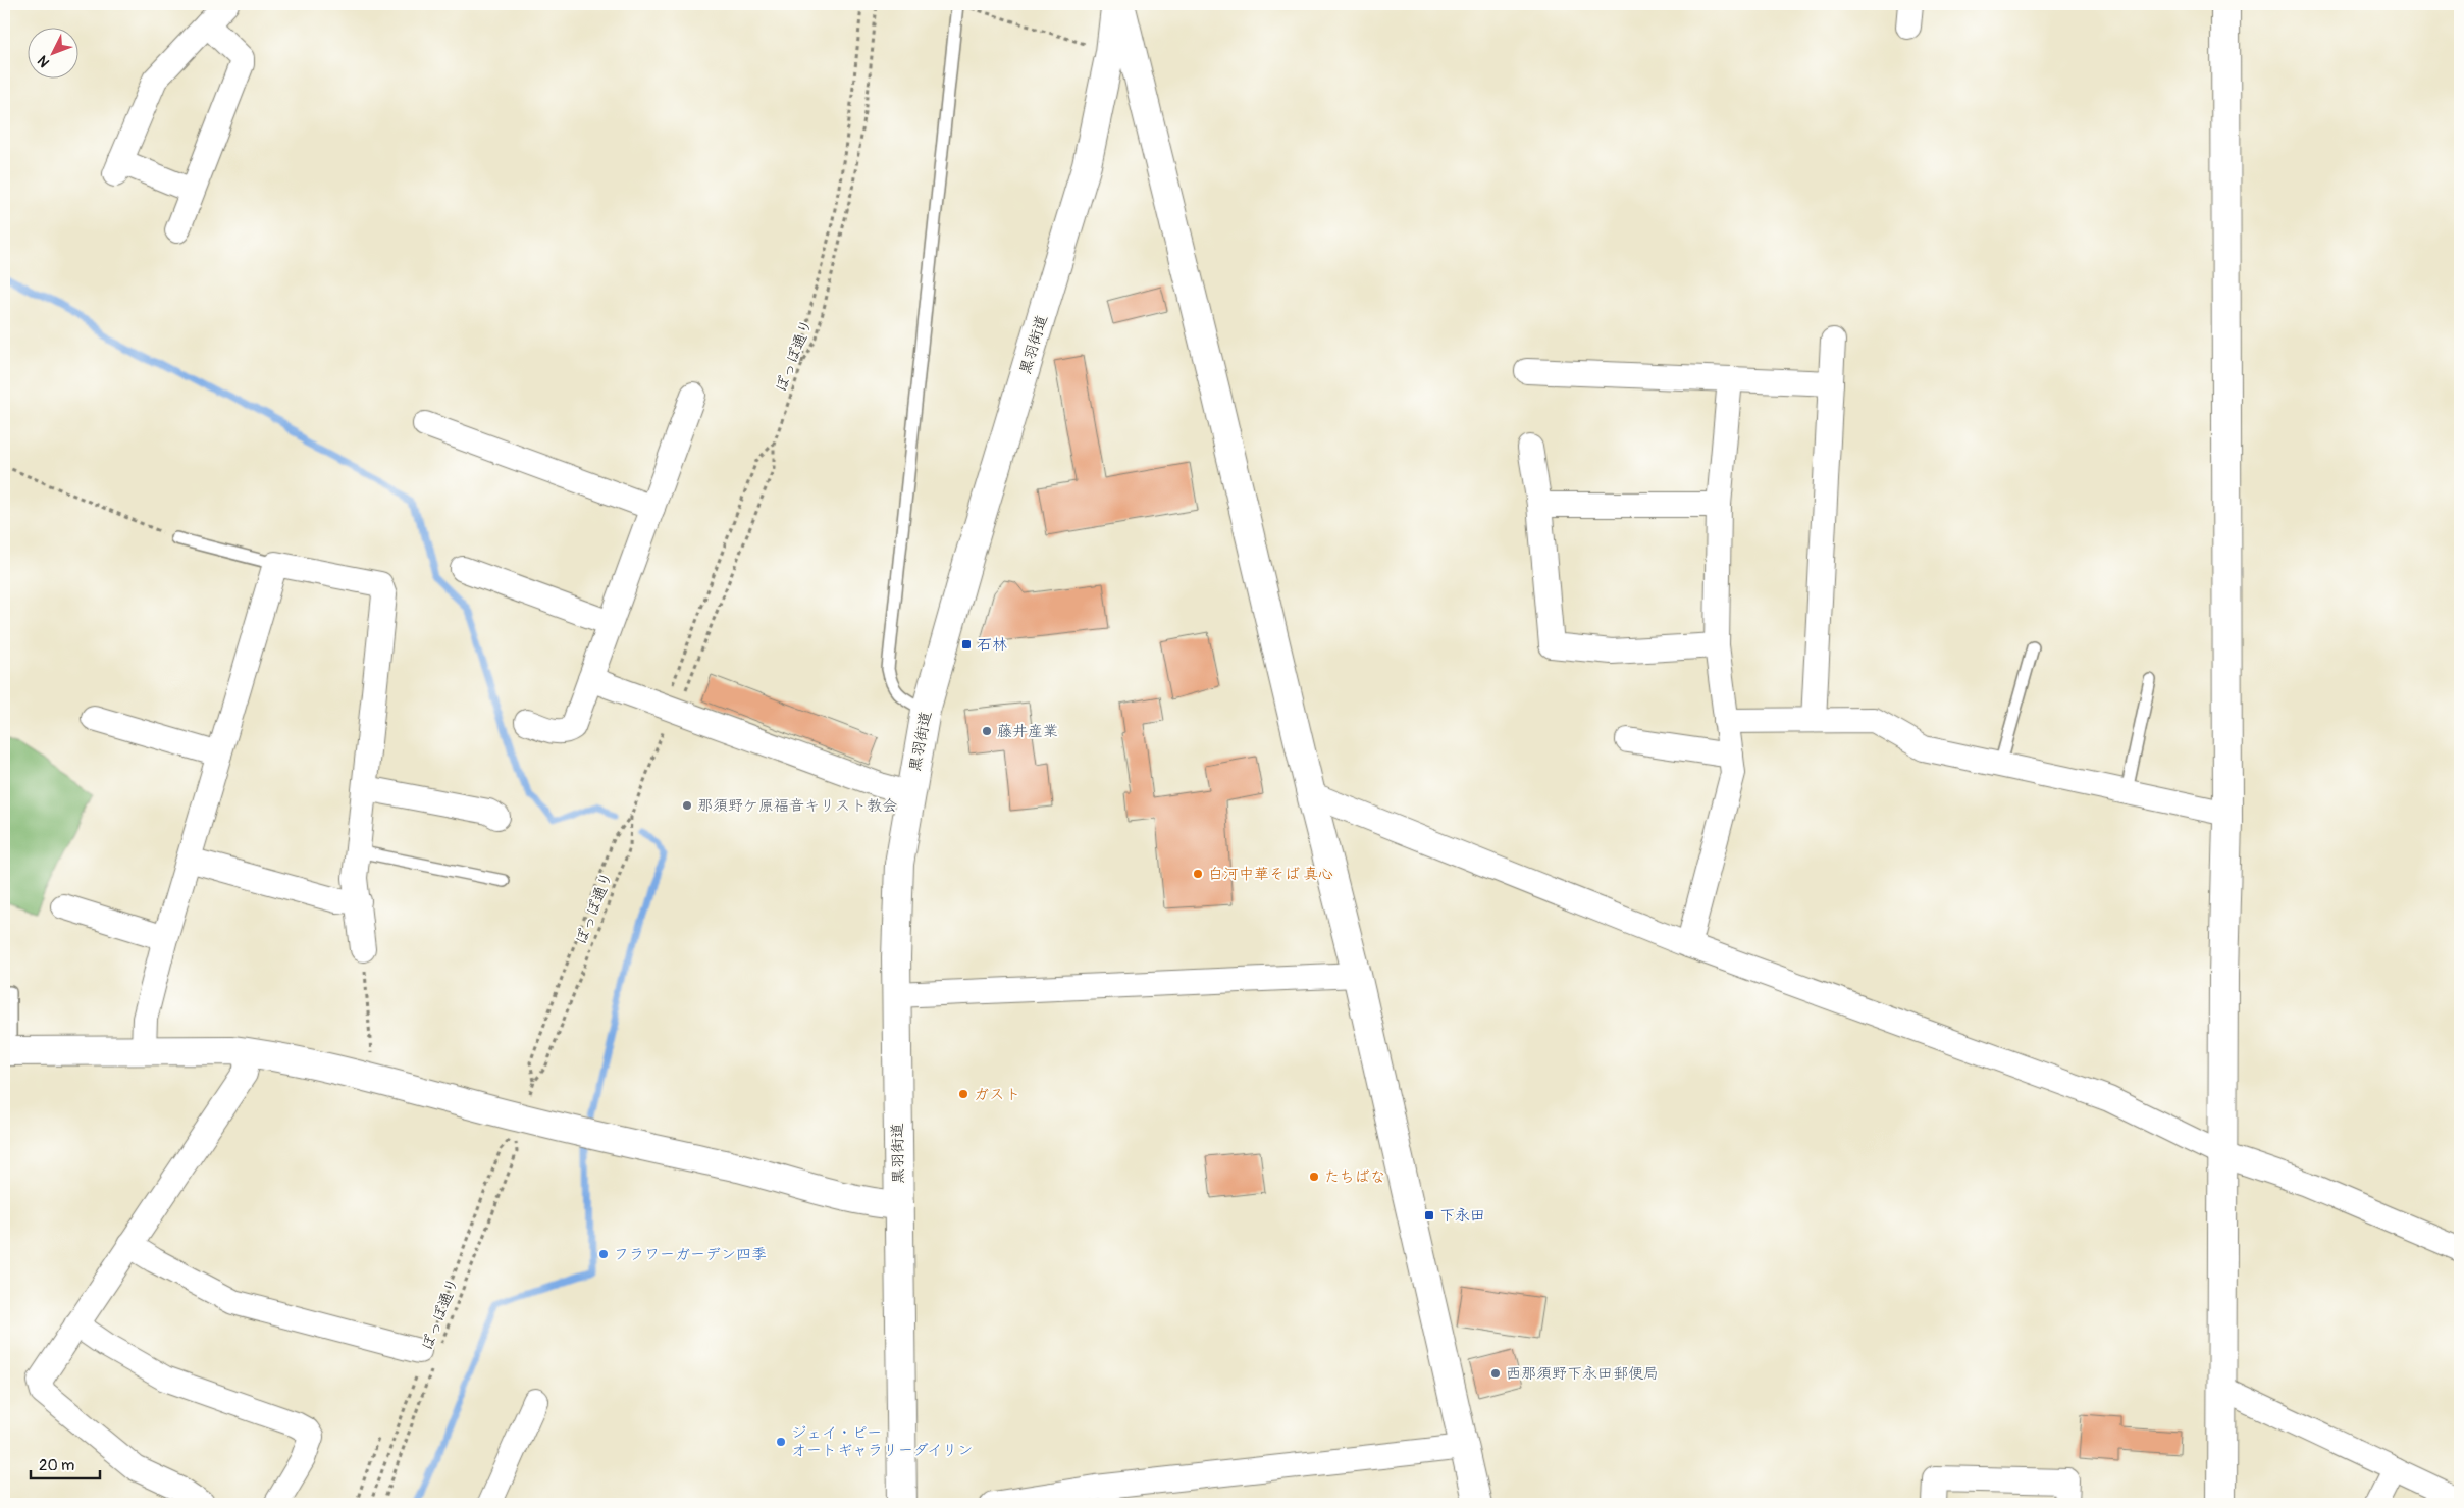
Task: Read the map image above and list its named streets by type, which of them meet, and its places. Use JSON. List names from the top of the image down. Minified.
{"streets":{"street":["黒羽街道"],"path":["ぽっぽ通り"]},"places":{"transit":["石林","下永田"],"other":["藤井産業","那須野ケ原福音キリスト教会","白河中華そば 真心","ガスト","たちばな","フラワーガーデン四季","西那須野下永田郵便局","ジェイ・ピー オートギャラリーダイリン"]},"scale_bar":"20 m","north":"bottom left"}
